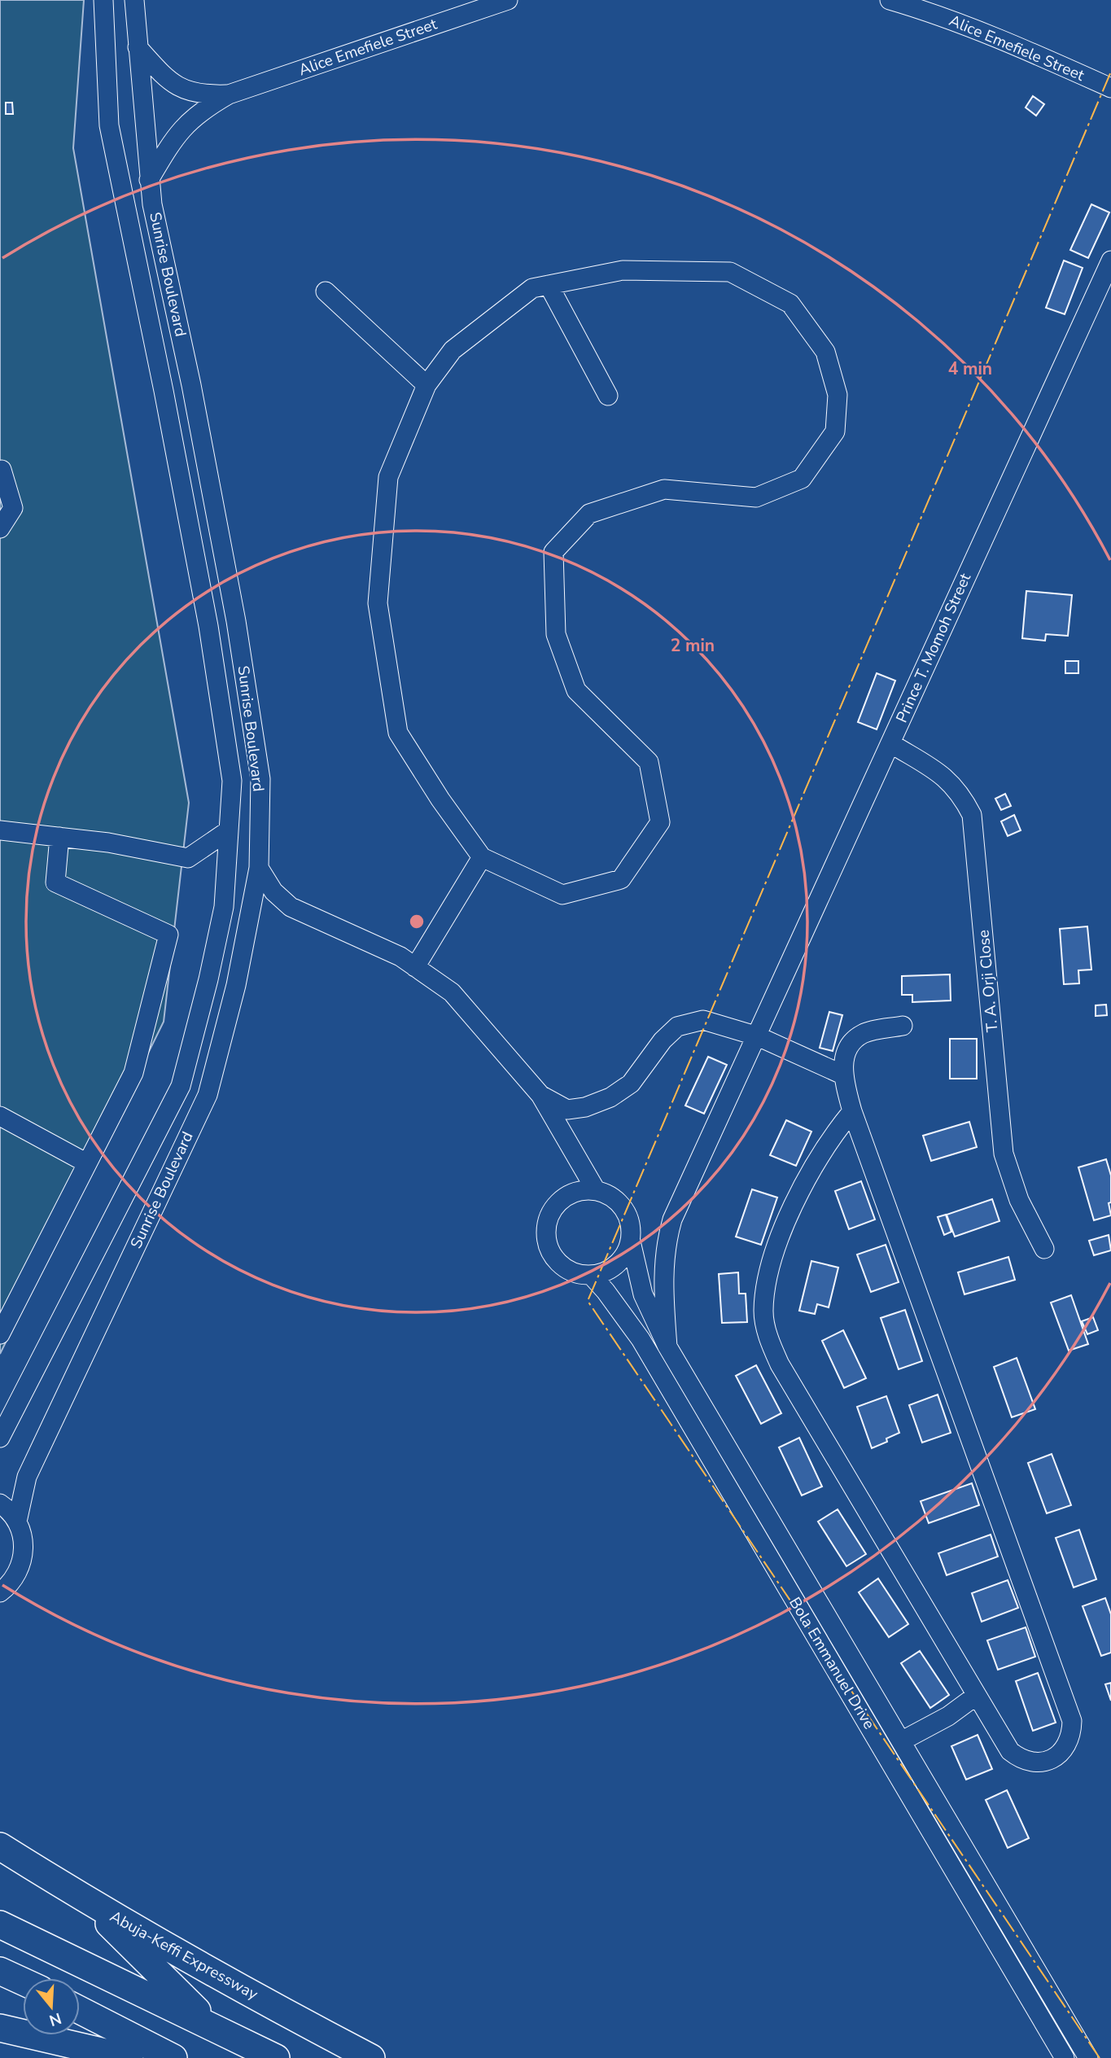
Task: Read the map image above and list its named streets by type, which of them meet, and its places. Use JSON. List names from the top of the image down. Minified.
{"streets":{"highway":["Abuja-Keffi Expressway"],"street":["Alice Emefiele Street","Sunrise Boulevard","Prince T. Momoh Street","T. A. Orji Close","Bola Emmanuel Drive"]},"crossings":[["Alice Emefiele Street","Sunrise Boulevard"],["Prince T. Momoh Street","T. A. Orji Close"],["Prince T. Momoh Street","Bola Emmanuel Drive"]],"north":"bottom","rings":["4 min","2 min"]}
